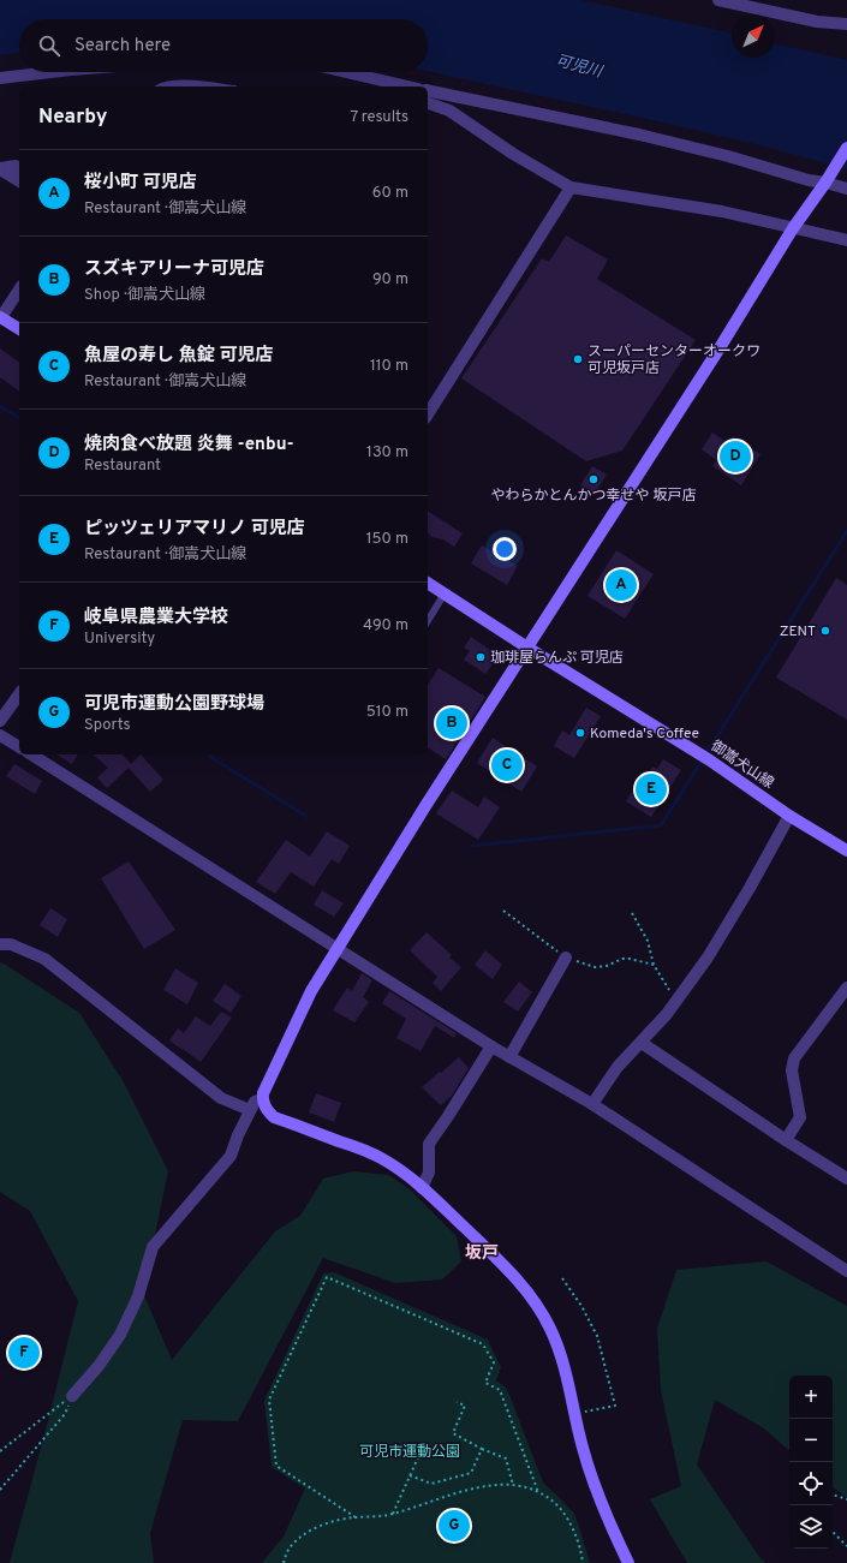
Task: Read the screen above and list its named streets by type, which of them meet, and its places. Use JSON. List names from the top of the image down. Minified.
{"streets":{"street":["御嵩犬山線"]},"districts":["坂戸"],"water":["可児川"],"parks":["可児市運動公園"],"places":["スーパーセンターオークワ 可児坂戸店","やわらかとんかつ幸せや 坂戸店","ZENT","珈琲屋らんぷ 可児店","Komeda's Coffee"],"north":"top right","page":{"search":"Search here","heading":["Nearby","7 results"],"list":[{"mark":"A","name":"桜小町 可児店","note":"Restaurant · 御嵩犬山線","value":"60 m"},{"mark":"B","name":"スズキアリーナ可児店","note":"Shop · 御嵩犬山線","value":"90 m"},{"mark":"C","name":"魚屋の寿し 魚錠 可児店","note":"Restaurant · 御嵩犬山線","value":"110 m"},{"mark":"D","name":"焼肉食べ放題 炎舞 ‐enbu‐","note":"Restaurant","value":"130 m"},{"mark":"E","name":"ピッツェリアマリノ 可児店","note":"Restaurant · 御嵩犬山線","value":"150 m"},{"mark":"F","name":"岐阜県農業大学校","note":"University","value":"490 m"},{"mark":"G","name":"可児市運動公園野球場","note":"Sports","value":"510 m"}],"pins":["D","A","B","C","E","F","G"],"map_buttons":["+","−"]}}
